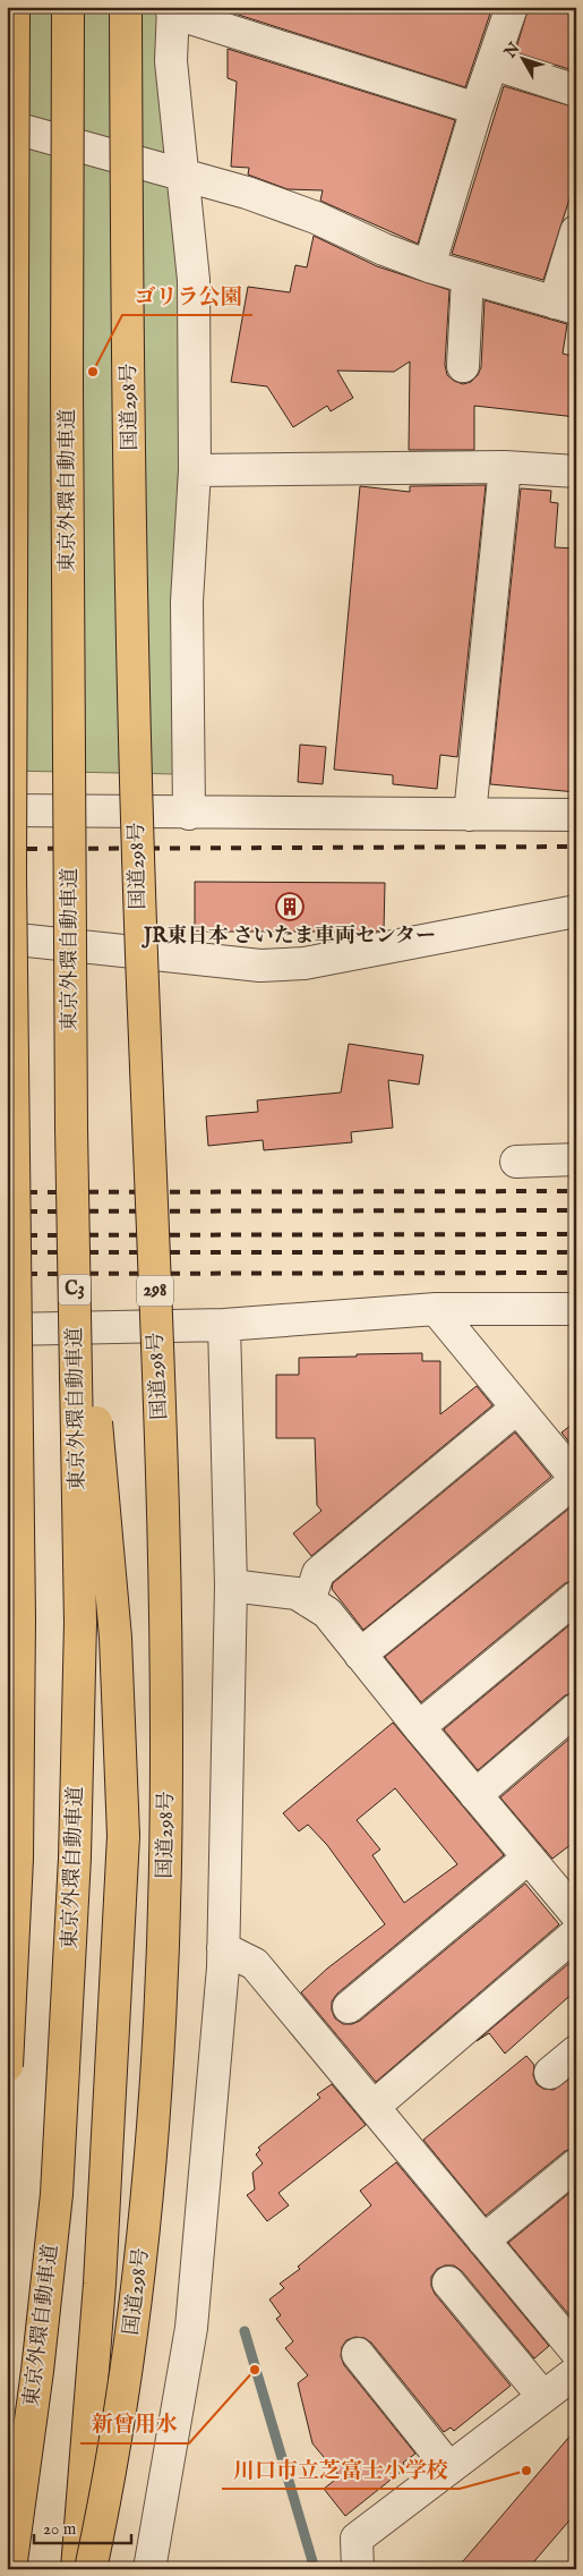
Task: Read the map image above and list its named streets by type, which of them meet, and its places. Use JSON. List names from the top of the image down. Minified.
{"streets":{"highway":["国道298号","東京外環自動車道","C3","298"]},"places":{"other":["ゴリラ公園","新曾用水","川口市立芝富士小学校"],"building":["JR東日本 さいたま車両センター"]},"scale_bar":"20 m","north":"top left"}
